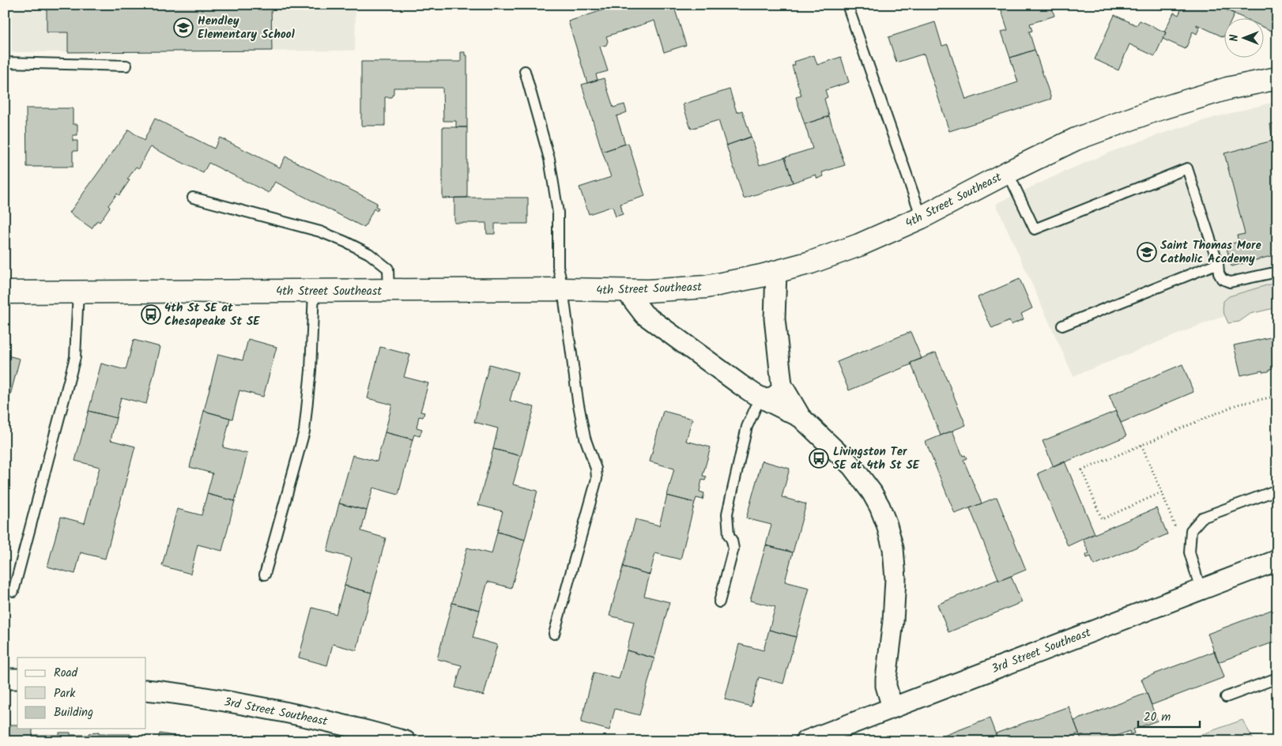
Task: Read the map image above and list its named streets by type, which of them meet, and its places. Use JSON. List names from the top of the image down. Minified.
{"streets":{"street":["4th Street Southeast","3rd Street Southeast"]},"places":{"school or university":["Hendley Elementary School","Saint Thomas More Catholic Academy"],"bus stop":["4th St SE at Chesapeake St SE","Livingston Ter SE at 4th St SE"]},"legend":["Road","Park","Building"],"scale_bar":"20 m","north":"left"}
